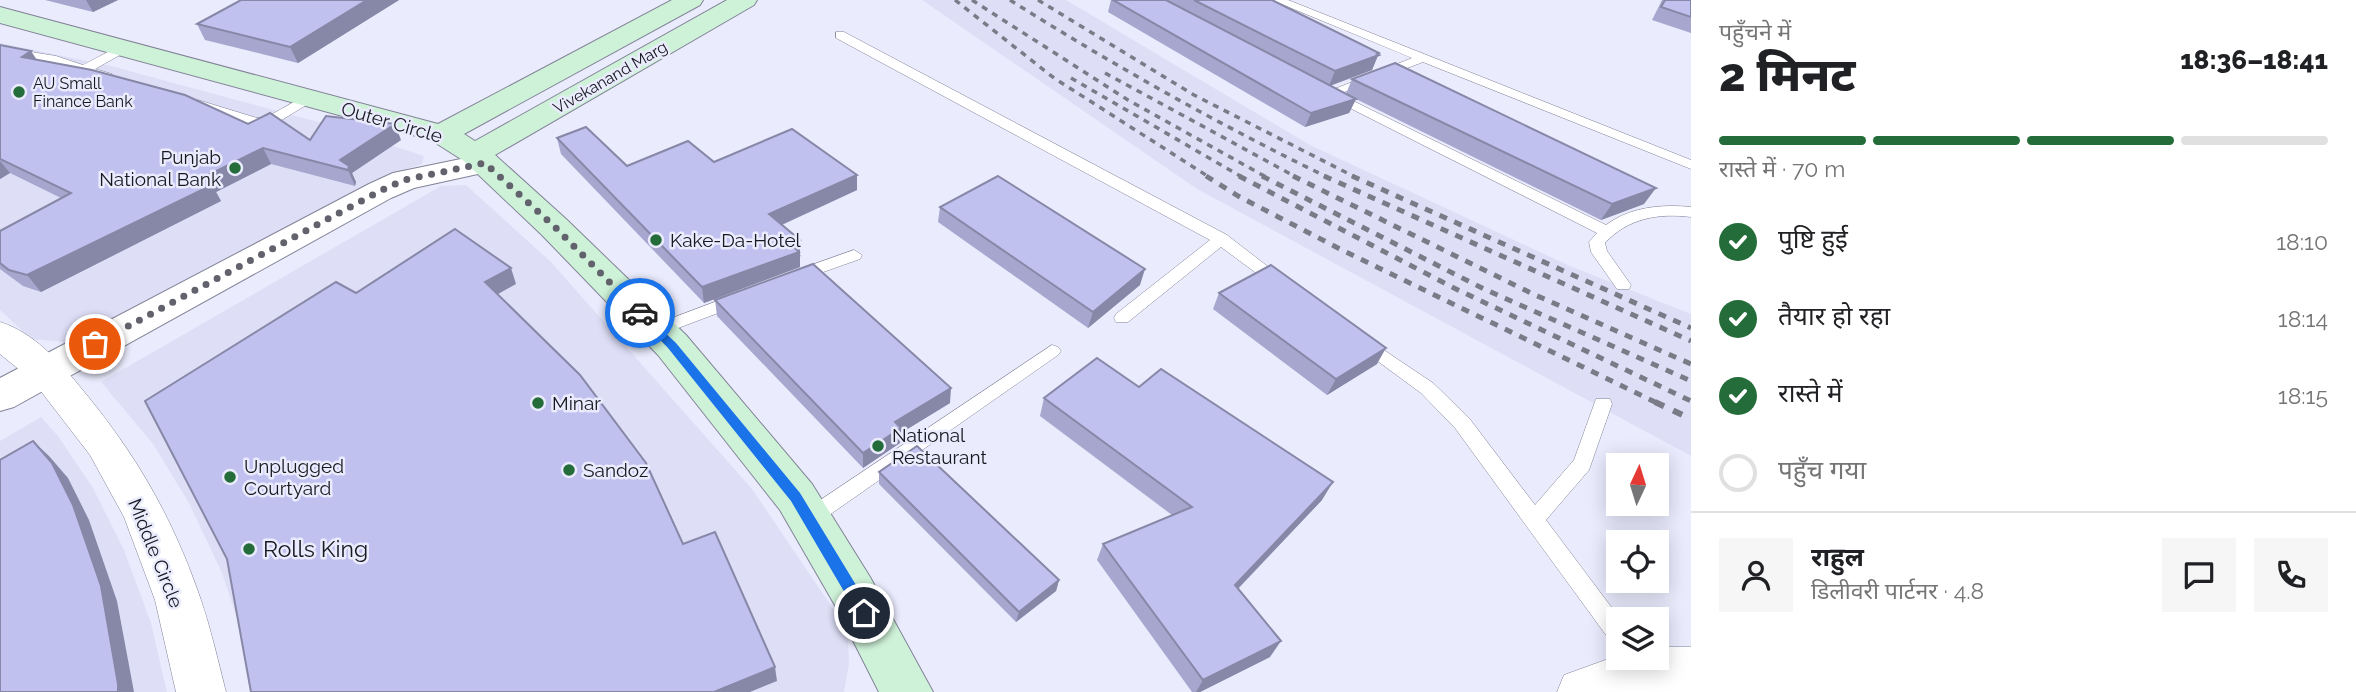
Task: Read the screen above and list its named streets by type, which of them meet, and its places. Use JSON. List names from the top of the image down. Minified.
{"streets":{"main road":["Vivekanand Marg","Outer Circle"],"street":["Middle Circle"]},"crossings":[["Vivekanand Marg","Outer Circle"]],"places":["AU Small Finance Bank","Punjab National Bank","Kake-Da-Hotel","Minar","National Restaurant","Sandoz","Unplugged Courtyard","Rolls King"],"north":"top","page":{"heading":["2 मिनट","पहुँचने में","18:36–18:41"],"panel":["राहुल","डिलीवरी पार्टनर · 4.8"],"bar":"रास्ते में · 70 m","list":[["पुष्टि हुई","18:10"],["तैयार हो रहा","18:14"],["रास्ते में","18:15"],"पहुँच गया"]}}
